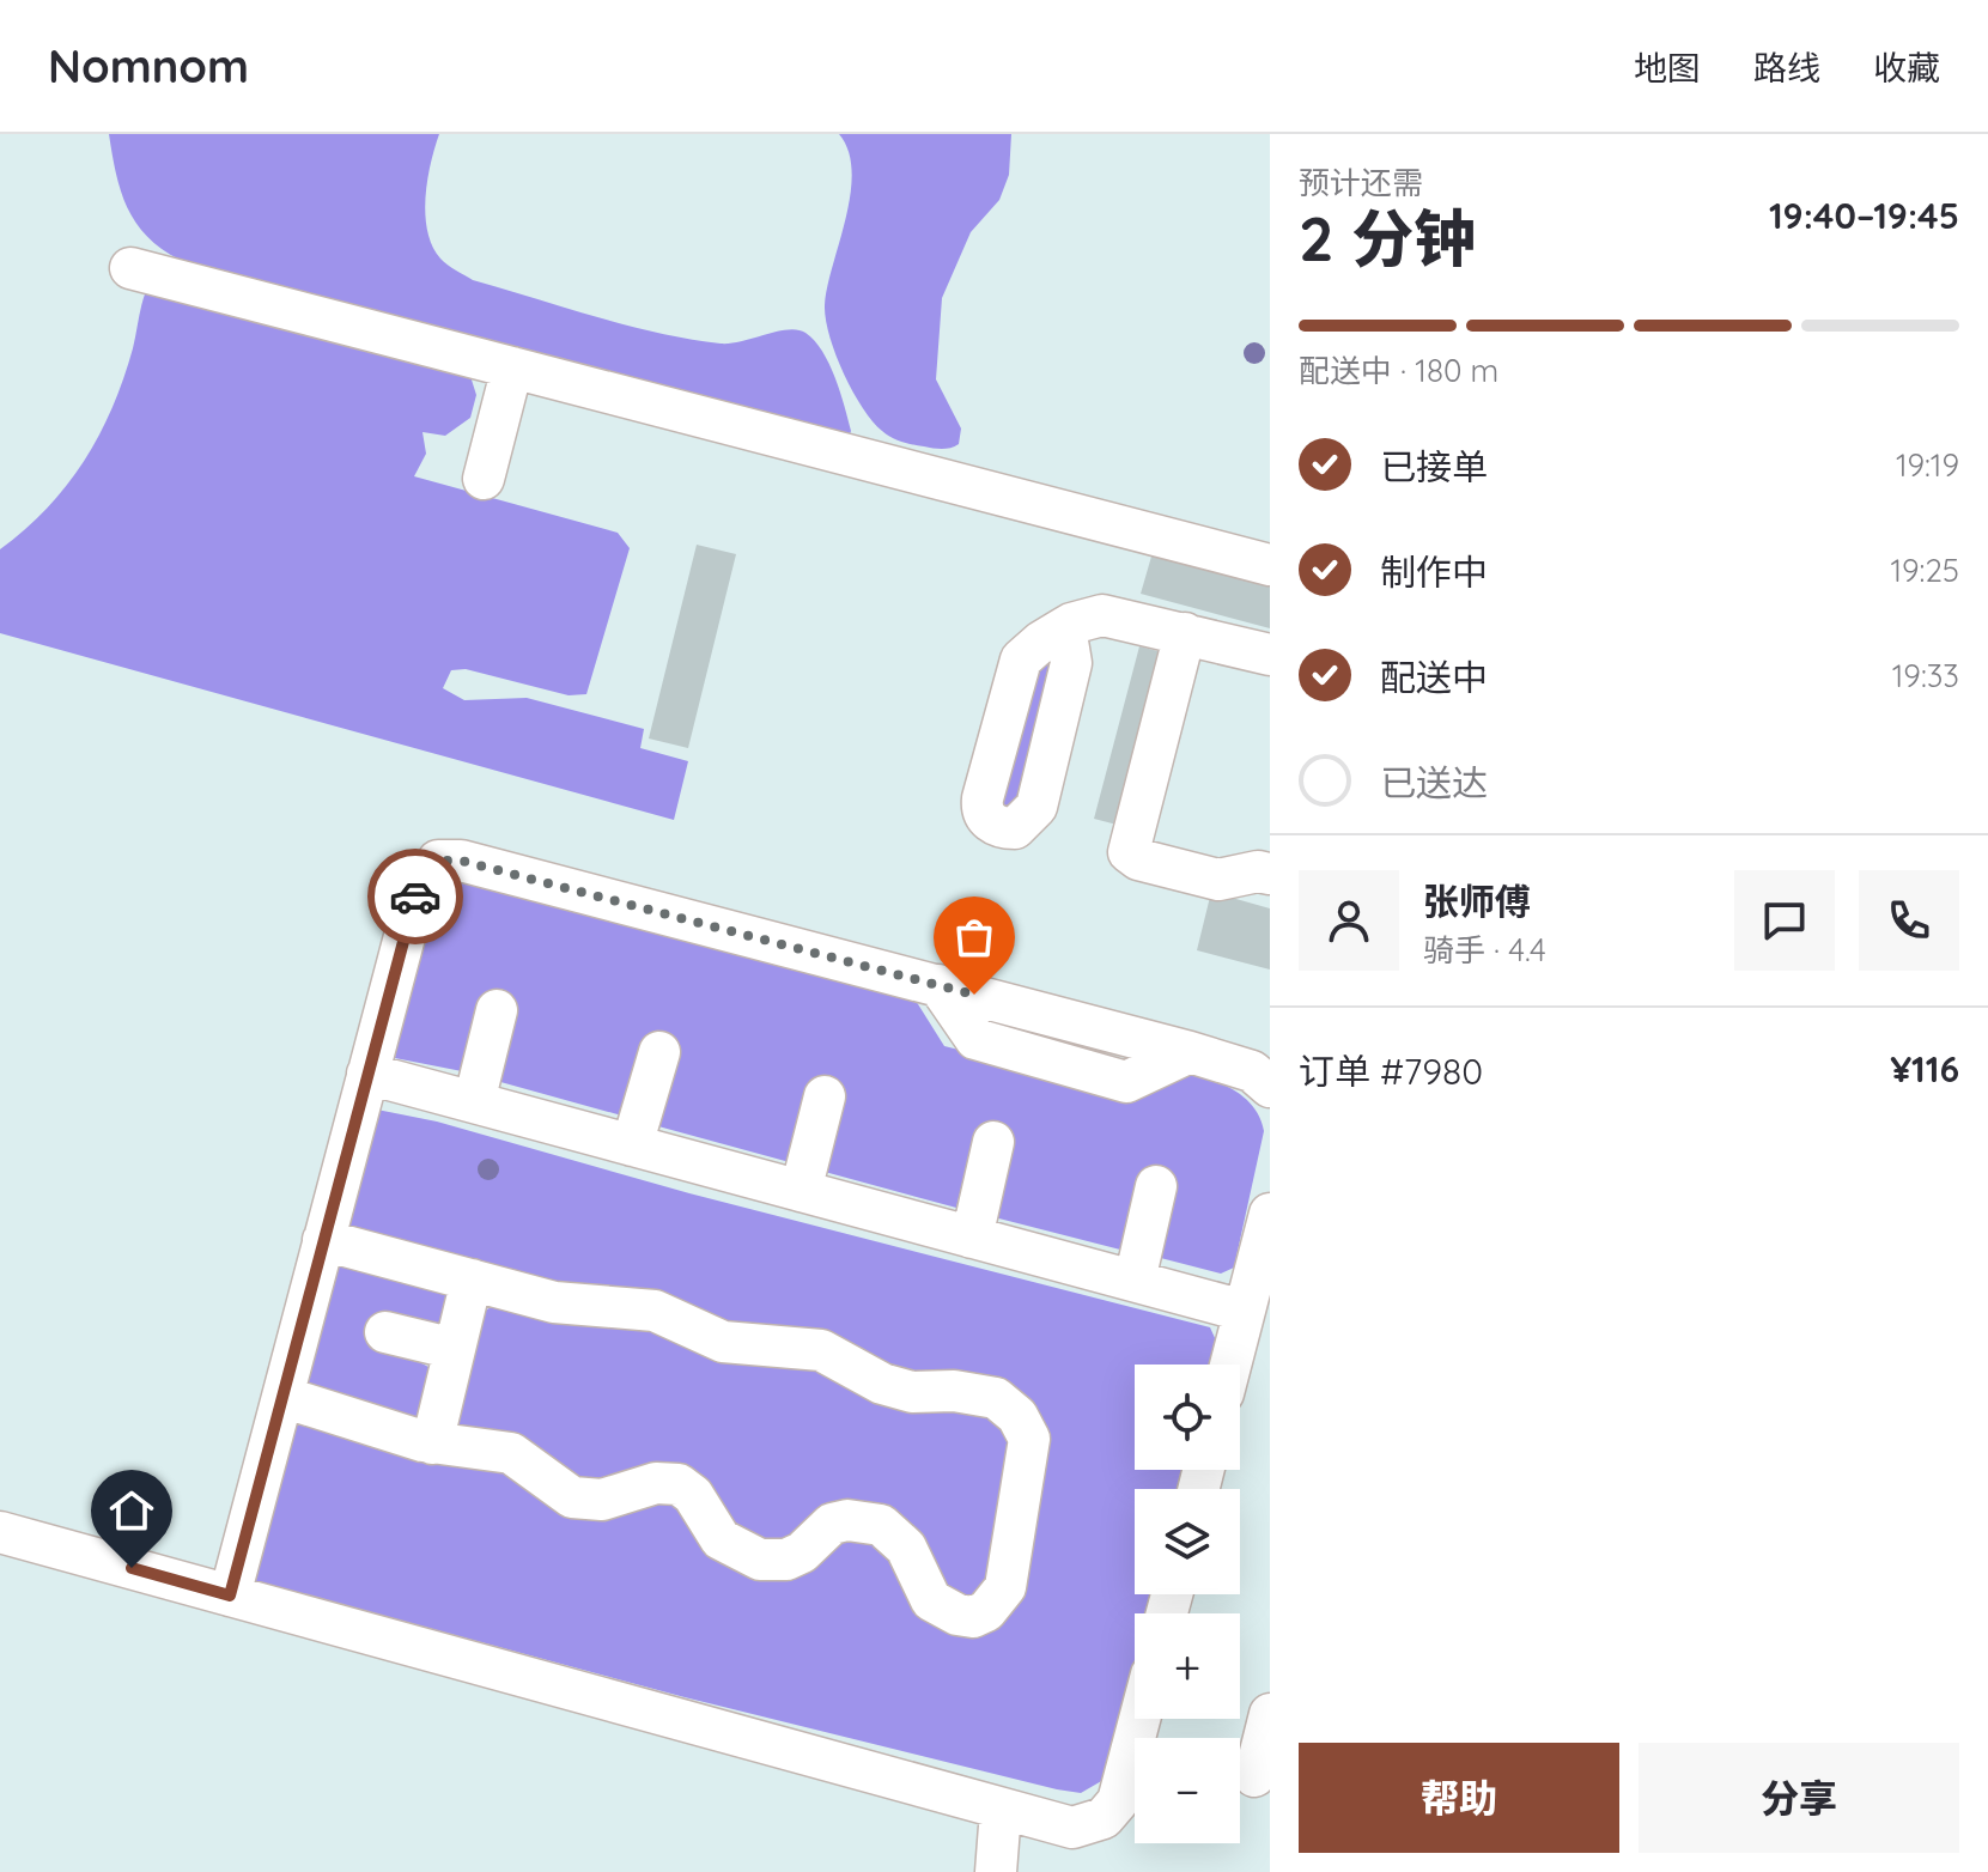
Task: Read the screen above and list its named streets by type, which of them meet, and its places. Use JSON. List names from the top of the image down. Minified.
{"page":{"header":"Nomnom","nav":["地图","路线","收藏"],"heading":["2 分钟","预计还需","19:40–19:45"],"panel":["张师傅","骑手 · 4.4","订单 #7980","¥116"],"bar":"配送中 · 180 m","list":[["已接单","19:19"],["制作中","19:25"],["配送中","19:33"],"已送达"],"map_buttons":["+","−"],"buttons":["帮助","分享"]}}
